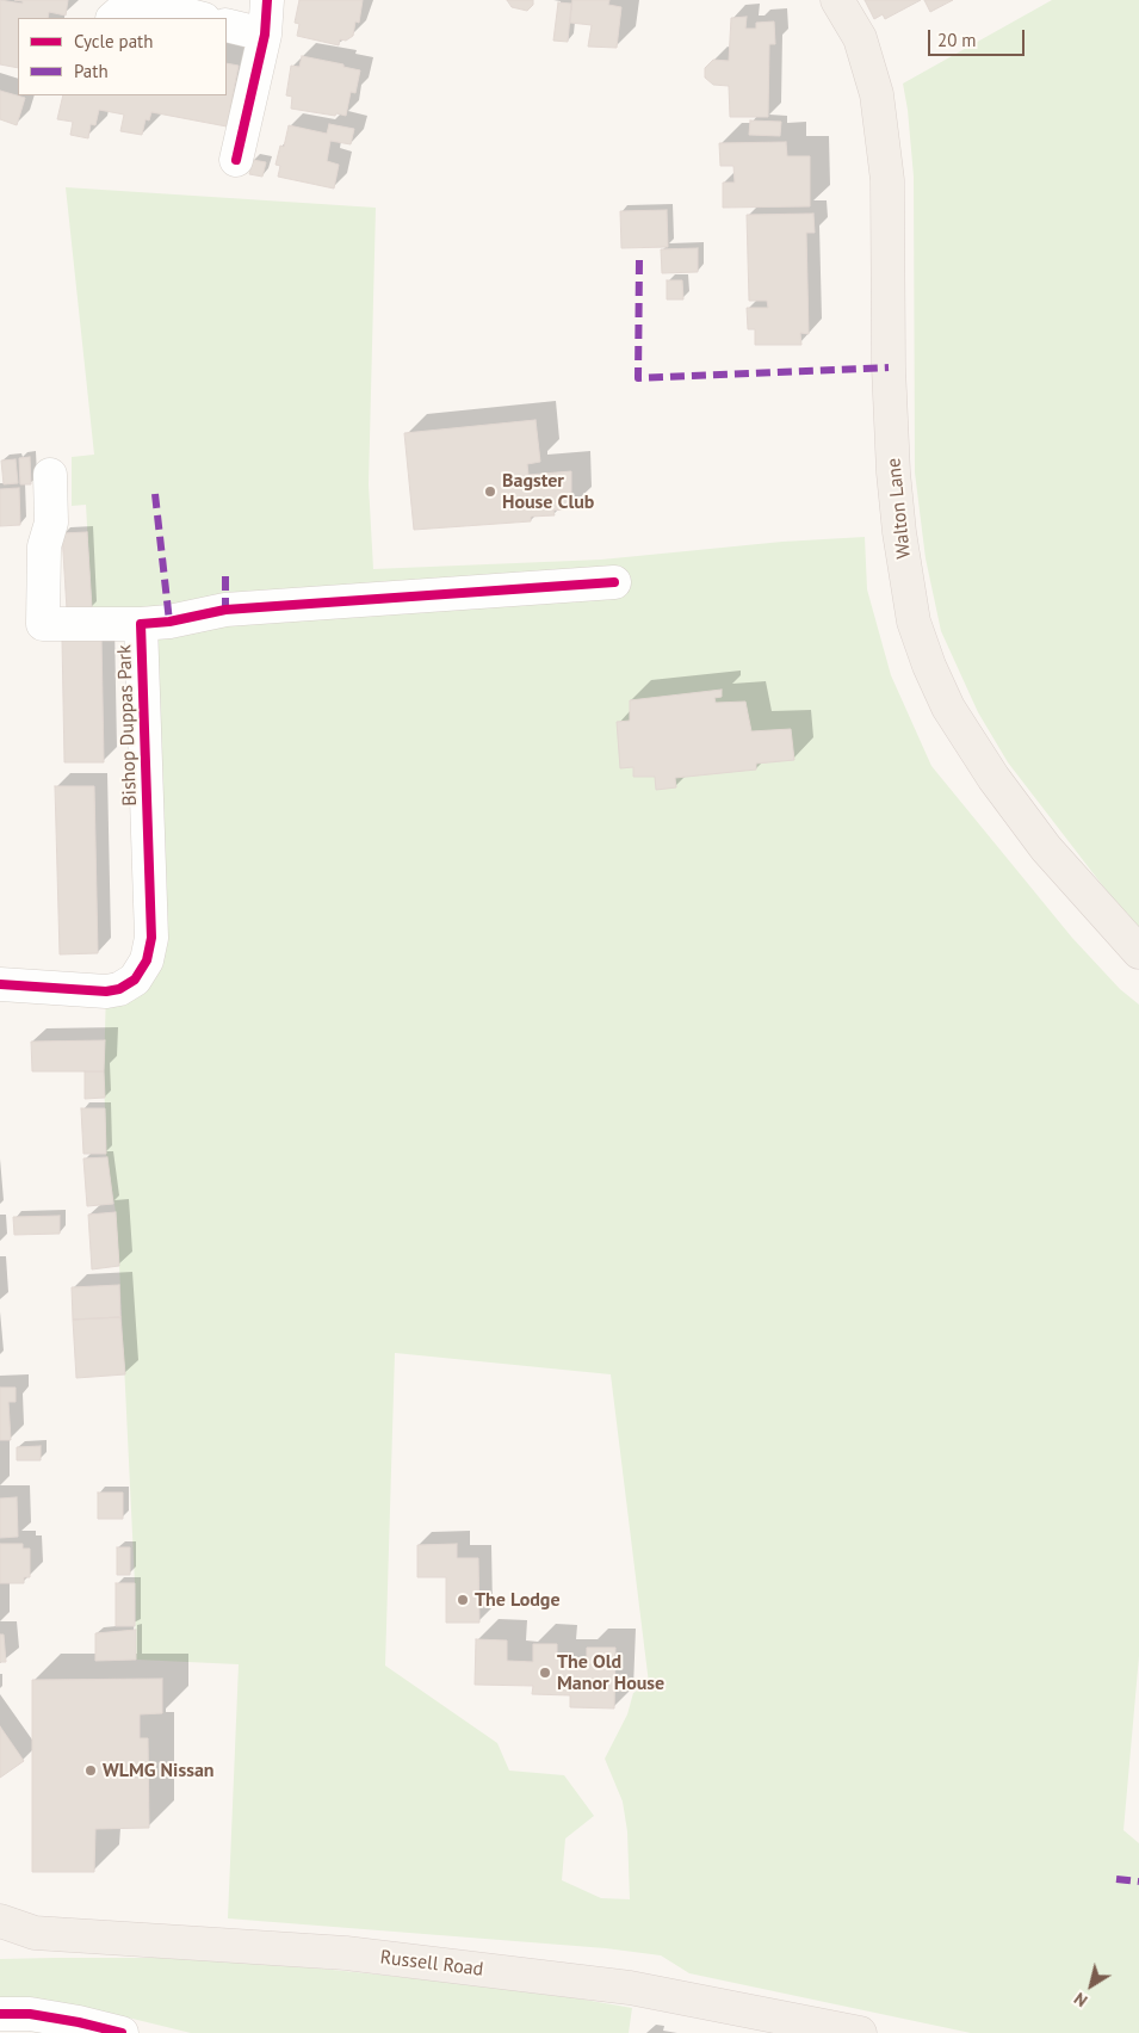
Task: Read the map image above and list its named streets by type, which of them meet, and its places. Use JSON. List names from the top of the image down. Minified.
{"streets":{"main road":["Walton Lane","Russell Road"],"street":["Bishop Duppas Park"]},"places":["Bagster House Club","The Lodge","The Old Manor House","WLMG Nissan"],"legend":["Cycle path","Path"],"scale_bar":"20 m","north":"bottom left"}
